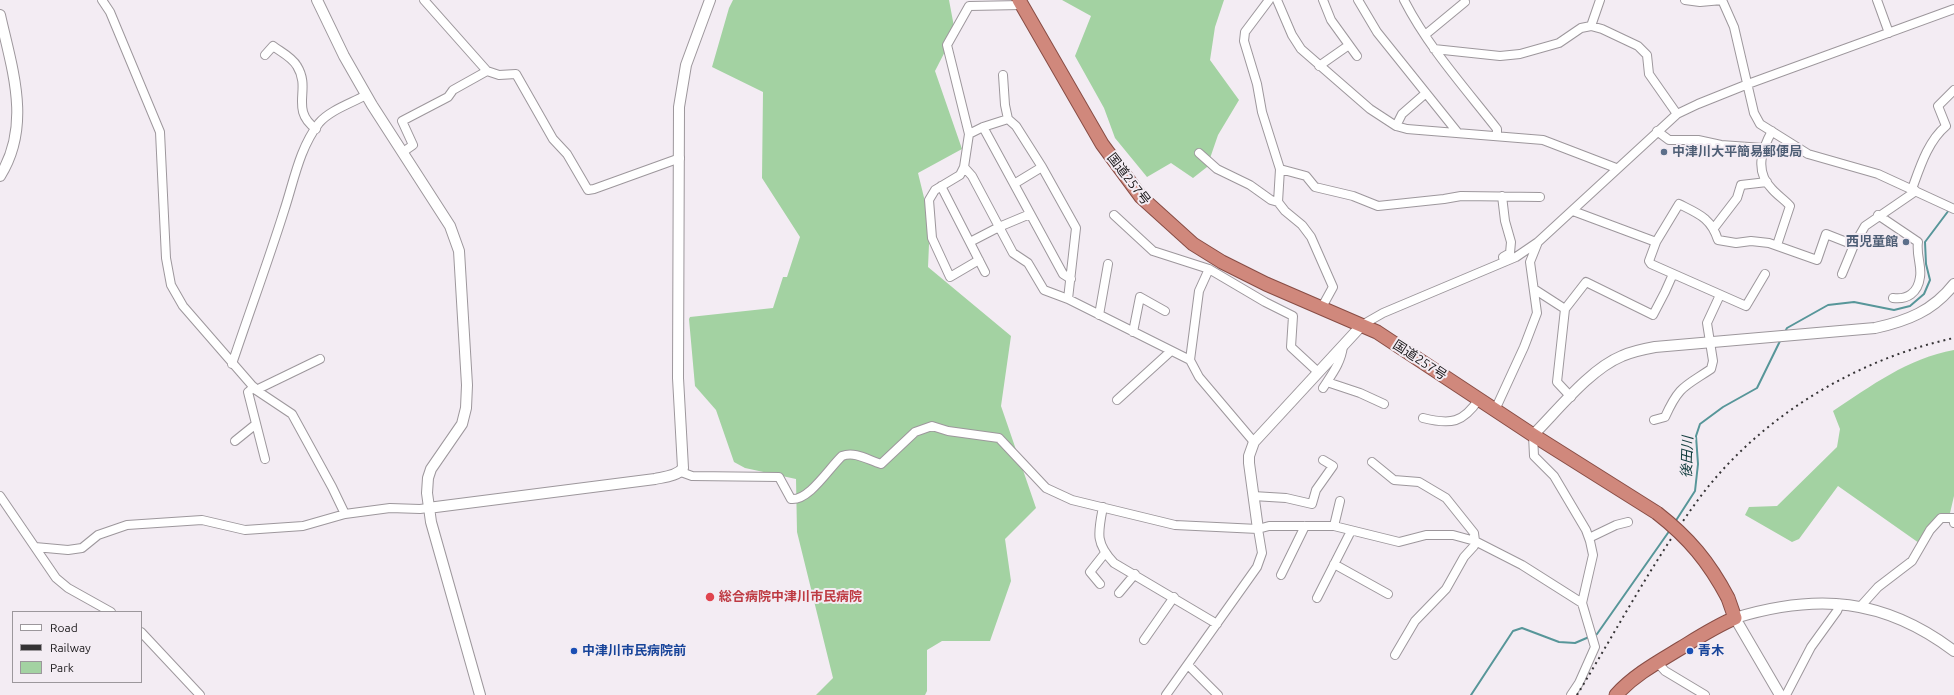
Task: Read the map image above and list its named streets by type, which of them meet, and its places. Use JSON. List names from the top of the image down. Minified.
{"streets":{"highway":["国道257号"]},"water":["後田川"],"places":["中津川大平簡易郵便局","西児童館","総合病院中津川市民病院","中津川市民病院前","青木"],"legend":["Road","Railway","Park"]}
